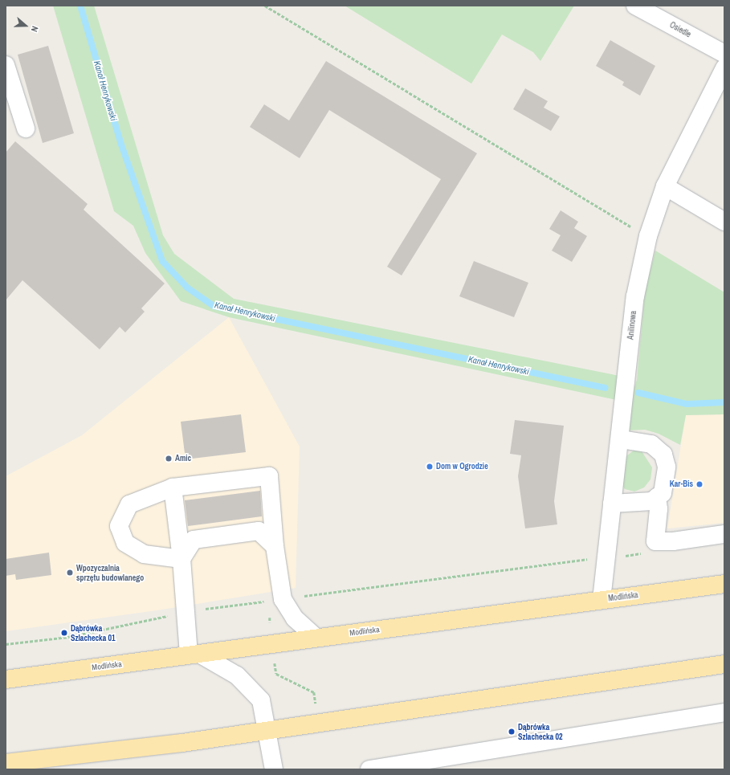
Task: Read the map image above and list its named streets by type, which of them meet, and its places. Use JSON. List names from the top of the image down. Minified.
{"streets":{"main road":["Modlińska"],"street":["Osiedle","Anilinowa"]},"crossings":[["Anilinowa","Modlińska"]],"water":["Kanał Henrykowski"],"places":["Amic","Dom w Ogrodzie","Kar-Bis","Wpozyczalnia sprzętu budowlanego","Dąbrówka Szlachecka 01","Dąbrówka Szlachecka 02"],"north":"right"}
